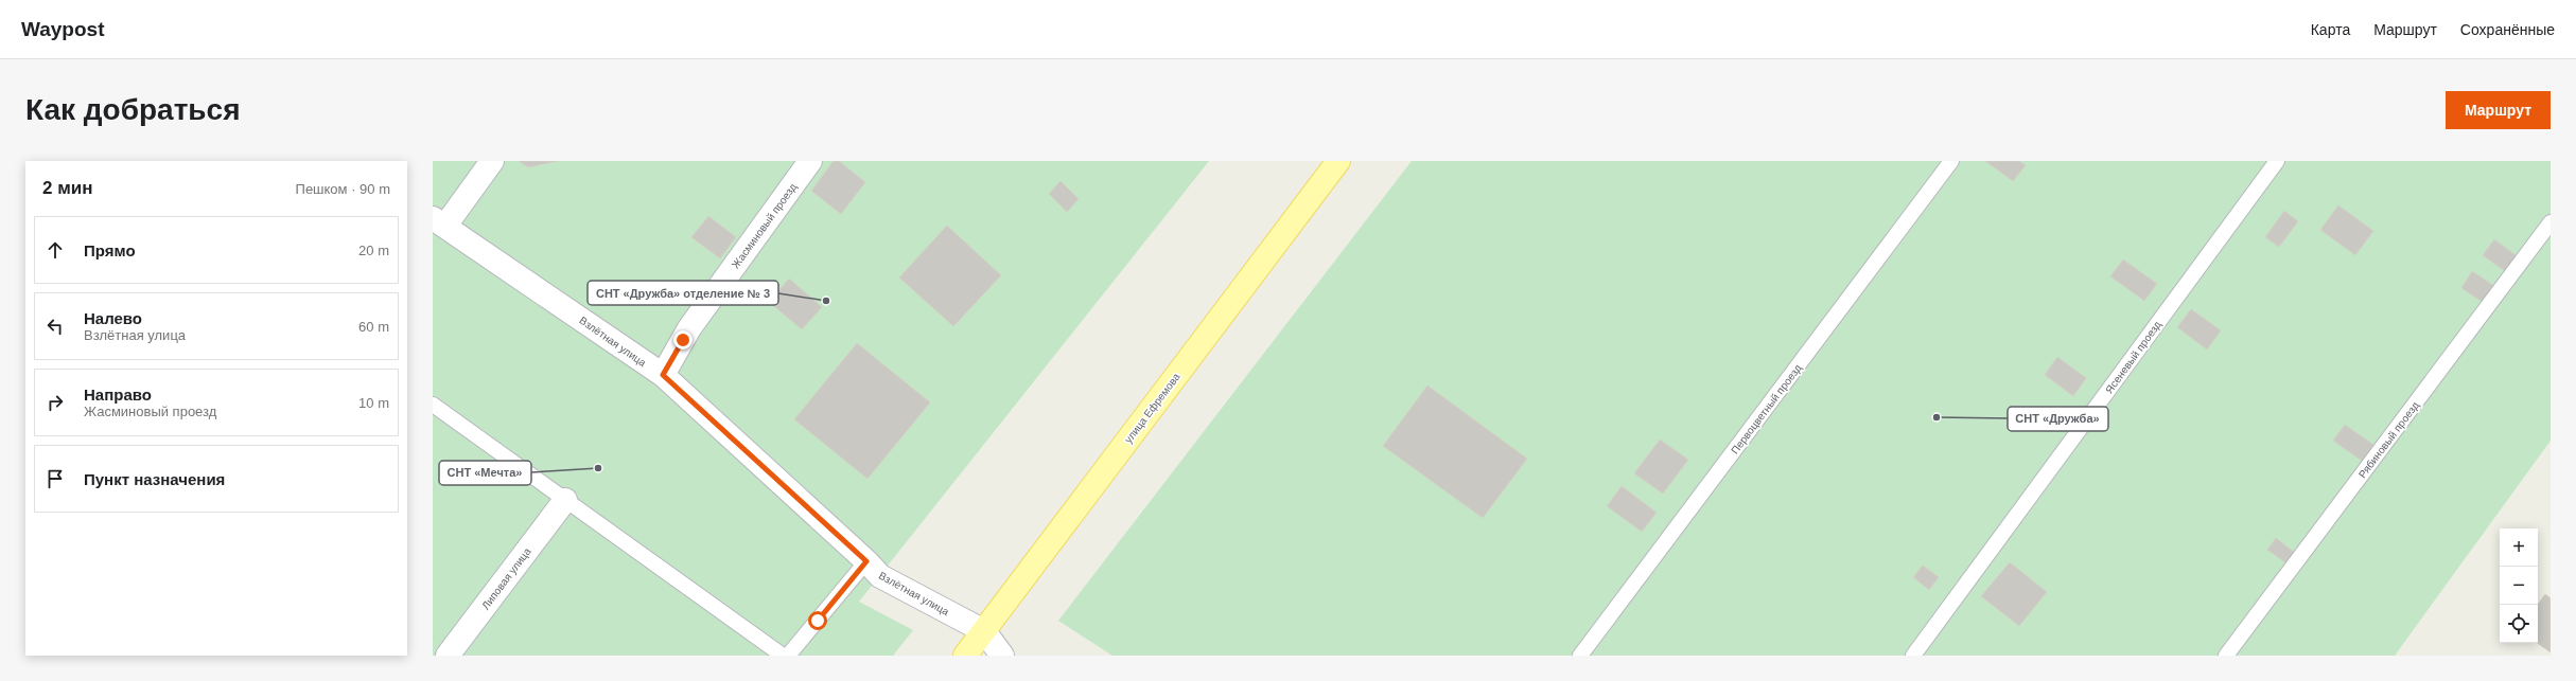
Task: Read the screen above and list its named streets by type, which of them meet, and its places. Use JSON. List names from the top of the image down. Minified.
{"streets":{"main road":["улица Ефремова"],"street":["Жасминовый проезд","Взлётная улица","Липовая улица"],"lane":["Ясеневый проезд","Первоцветный проезд","Рябиновый проезд"]},"crossings":[["Жасминовый проезд","Взлётная улица"],["Взлётная улица","улица Ефремова"]],"places":["СНТ «Дружба» отделение № 3","СНТ «Дружба»","СНТ «Мечта»"],"page":{"header":"Waypost","nav":["Карта","Маршрут","Сохранённые"],"buttons":"Маршрут","title":"Как добраться","heading":["2 мин","Пешком · 90 m"],"list":[["Прямо","20 m"],["Налево","Взлётная улица","60 m"],["Направо","Жасминовый проезд","10 m"],"Пункт назначения"],"map_buttons":["+","−"]}}
